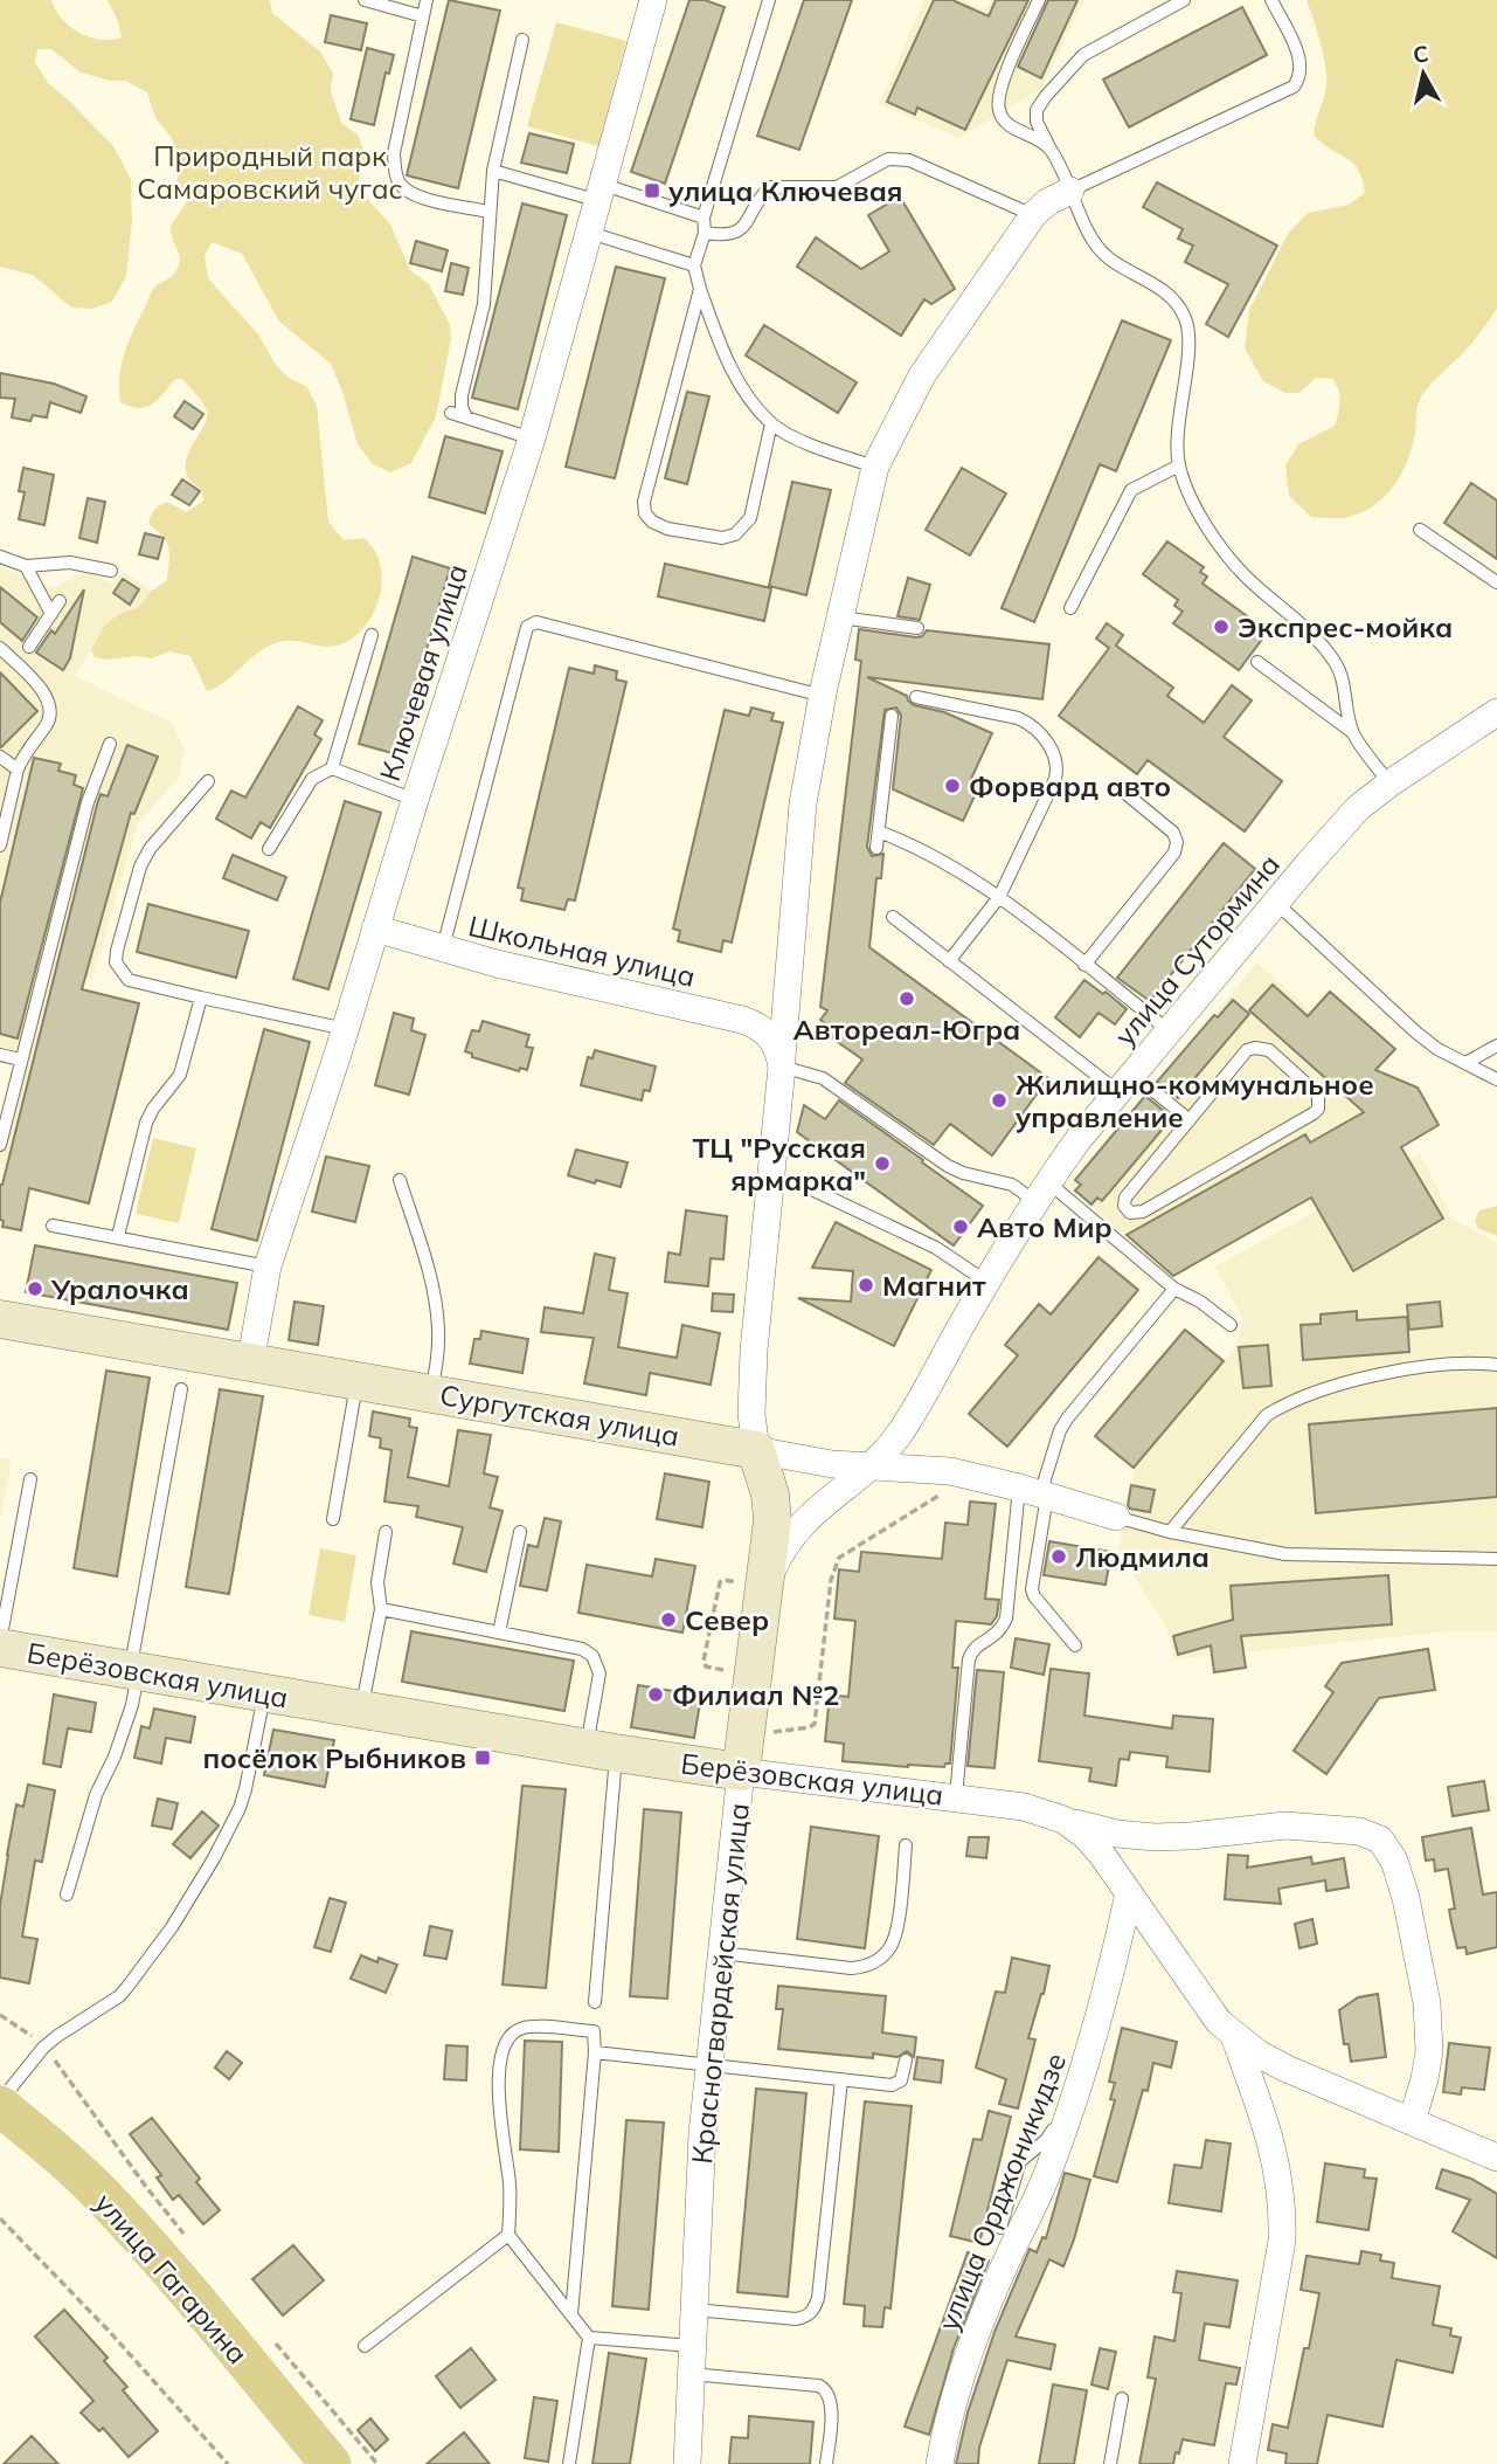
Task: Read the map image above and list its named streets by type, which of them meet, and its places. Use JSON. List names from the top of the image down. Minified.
{"streets":{"main road":["улица Гагарина"],"street":["Ключевая улица","улица Сутормина","Школьная улица","Сургутская улица","Берёзовская улица","Красногвардейская улица","улица Орджоникидзе"]},"crossings":[["Ключевая улица","Школьная улица"],["Ключевая улица","Сургутская улица"],["улица Сутормина","Сургутская улица"],["улица Сутормина","Красногвардейская улица"],["Школьная улица","Красногвардейская улица"],["Сургутская улица","Красногвардейская улица"],["Берёзовская улица","Красногвардейская улица"],["Берёзовская улица","улица Орджоникидзе"]],"parks":["Природный парк Самаровский чугас"],"places":{"transit":["улица Ключевая","посёлок Рыбников"],"other":["Экспрес-мойка","Форвард авто","Автореал-Югра","Жилищно-коммунальное управление","ТЦ \"Русская ярмарка\"","Авто Мир","Магнит","Уралочка","Людмила","Север","Филиал №2"]},"north":"top"}
